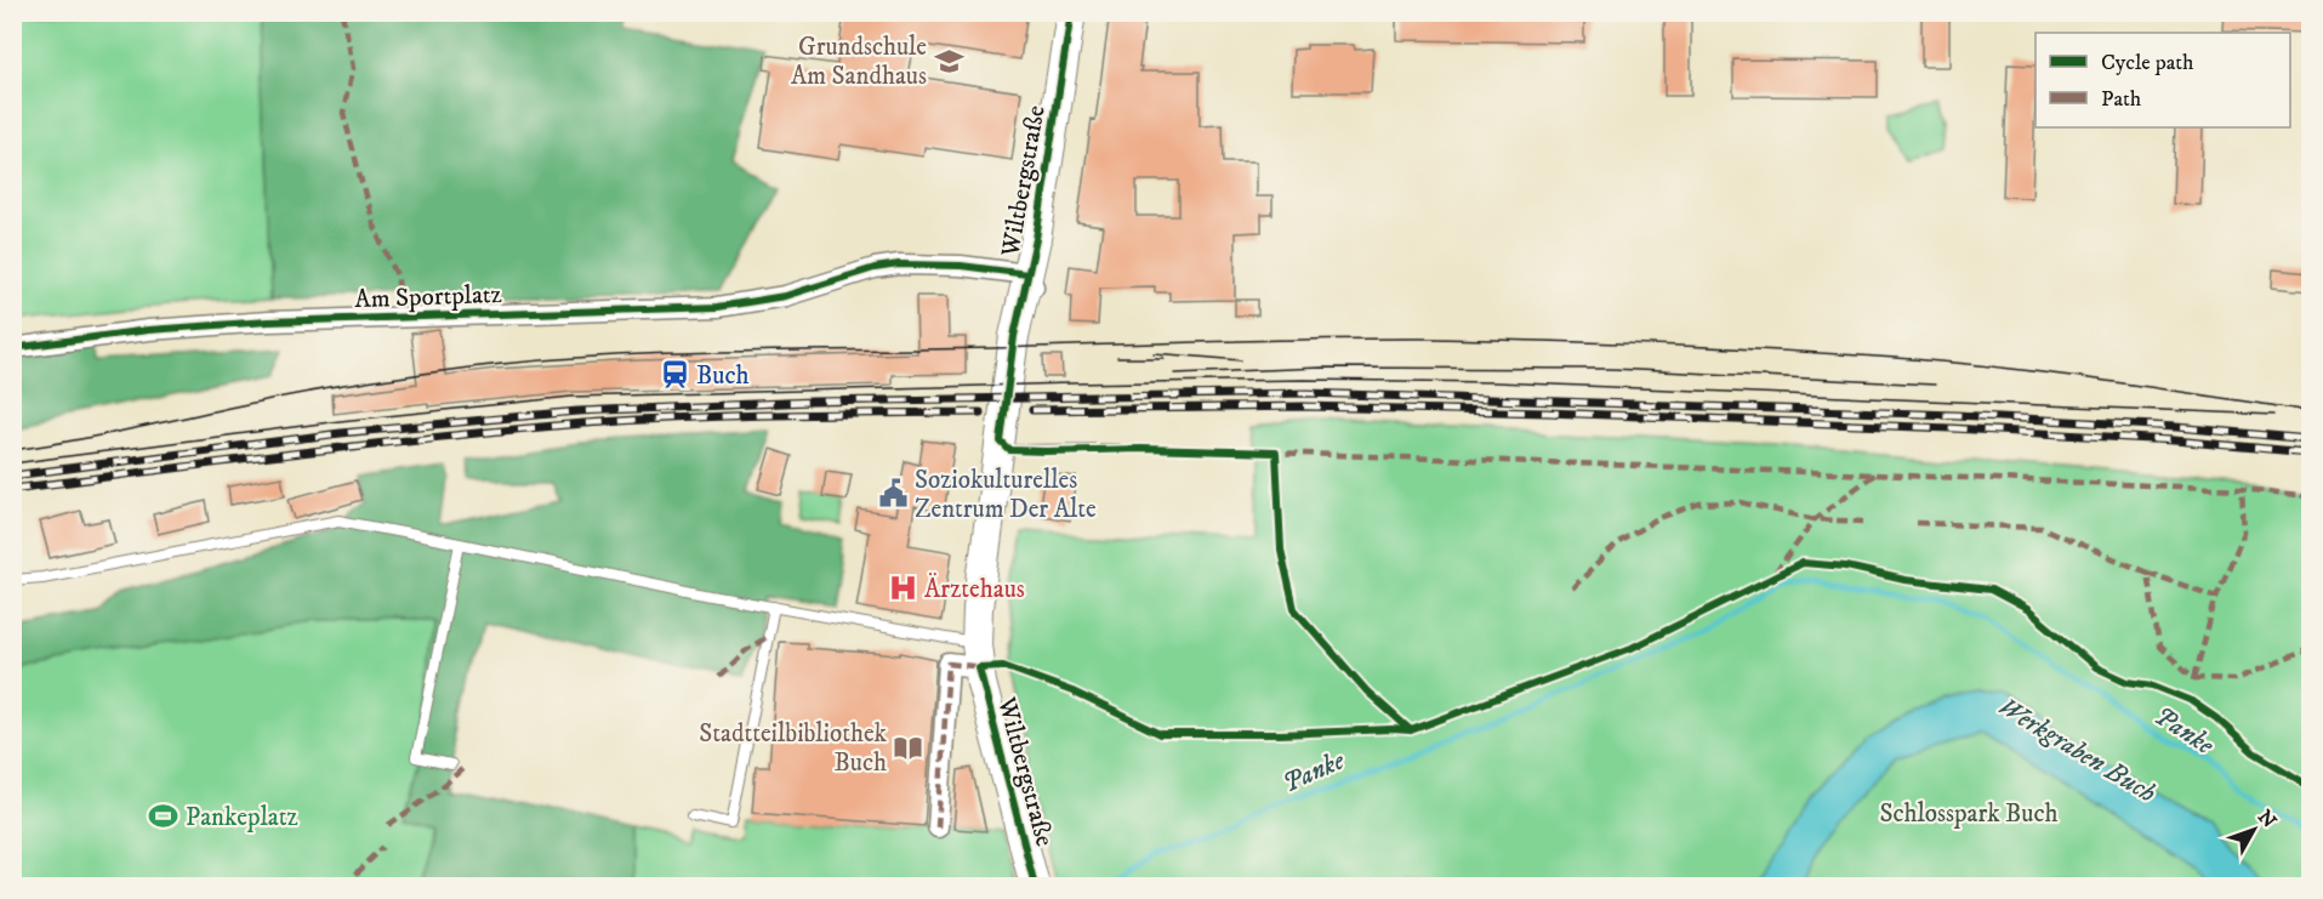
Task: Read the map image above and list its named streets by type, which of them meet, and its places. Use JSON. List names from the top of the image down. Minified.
{"streets":{"main road":["Wiltbergstraße"],"street":["Am Sportplatz"]},"crossings":[["Wiltbergstraße","Am Sportplatz"]],"water":["Panke","Werkgraben Buch"],"parks":["Schlosspark Buch"],"places":{"school or university":["Grundschule Am Sandhaus"],"station":["Buch"],"public building":["Soziokulturelles Zentrum Der Alte"],"hospital":["Ärztehaus"],"library":["Stadtteilbibliothek Buch"],"sports":["Pankeplatz"]},"legend":["Cycle path","Path"],"north":"top right"}
